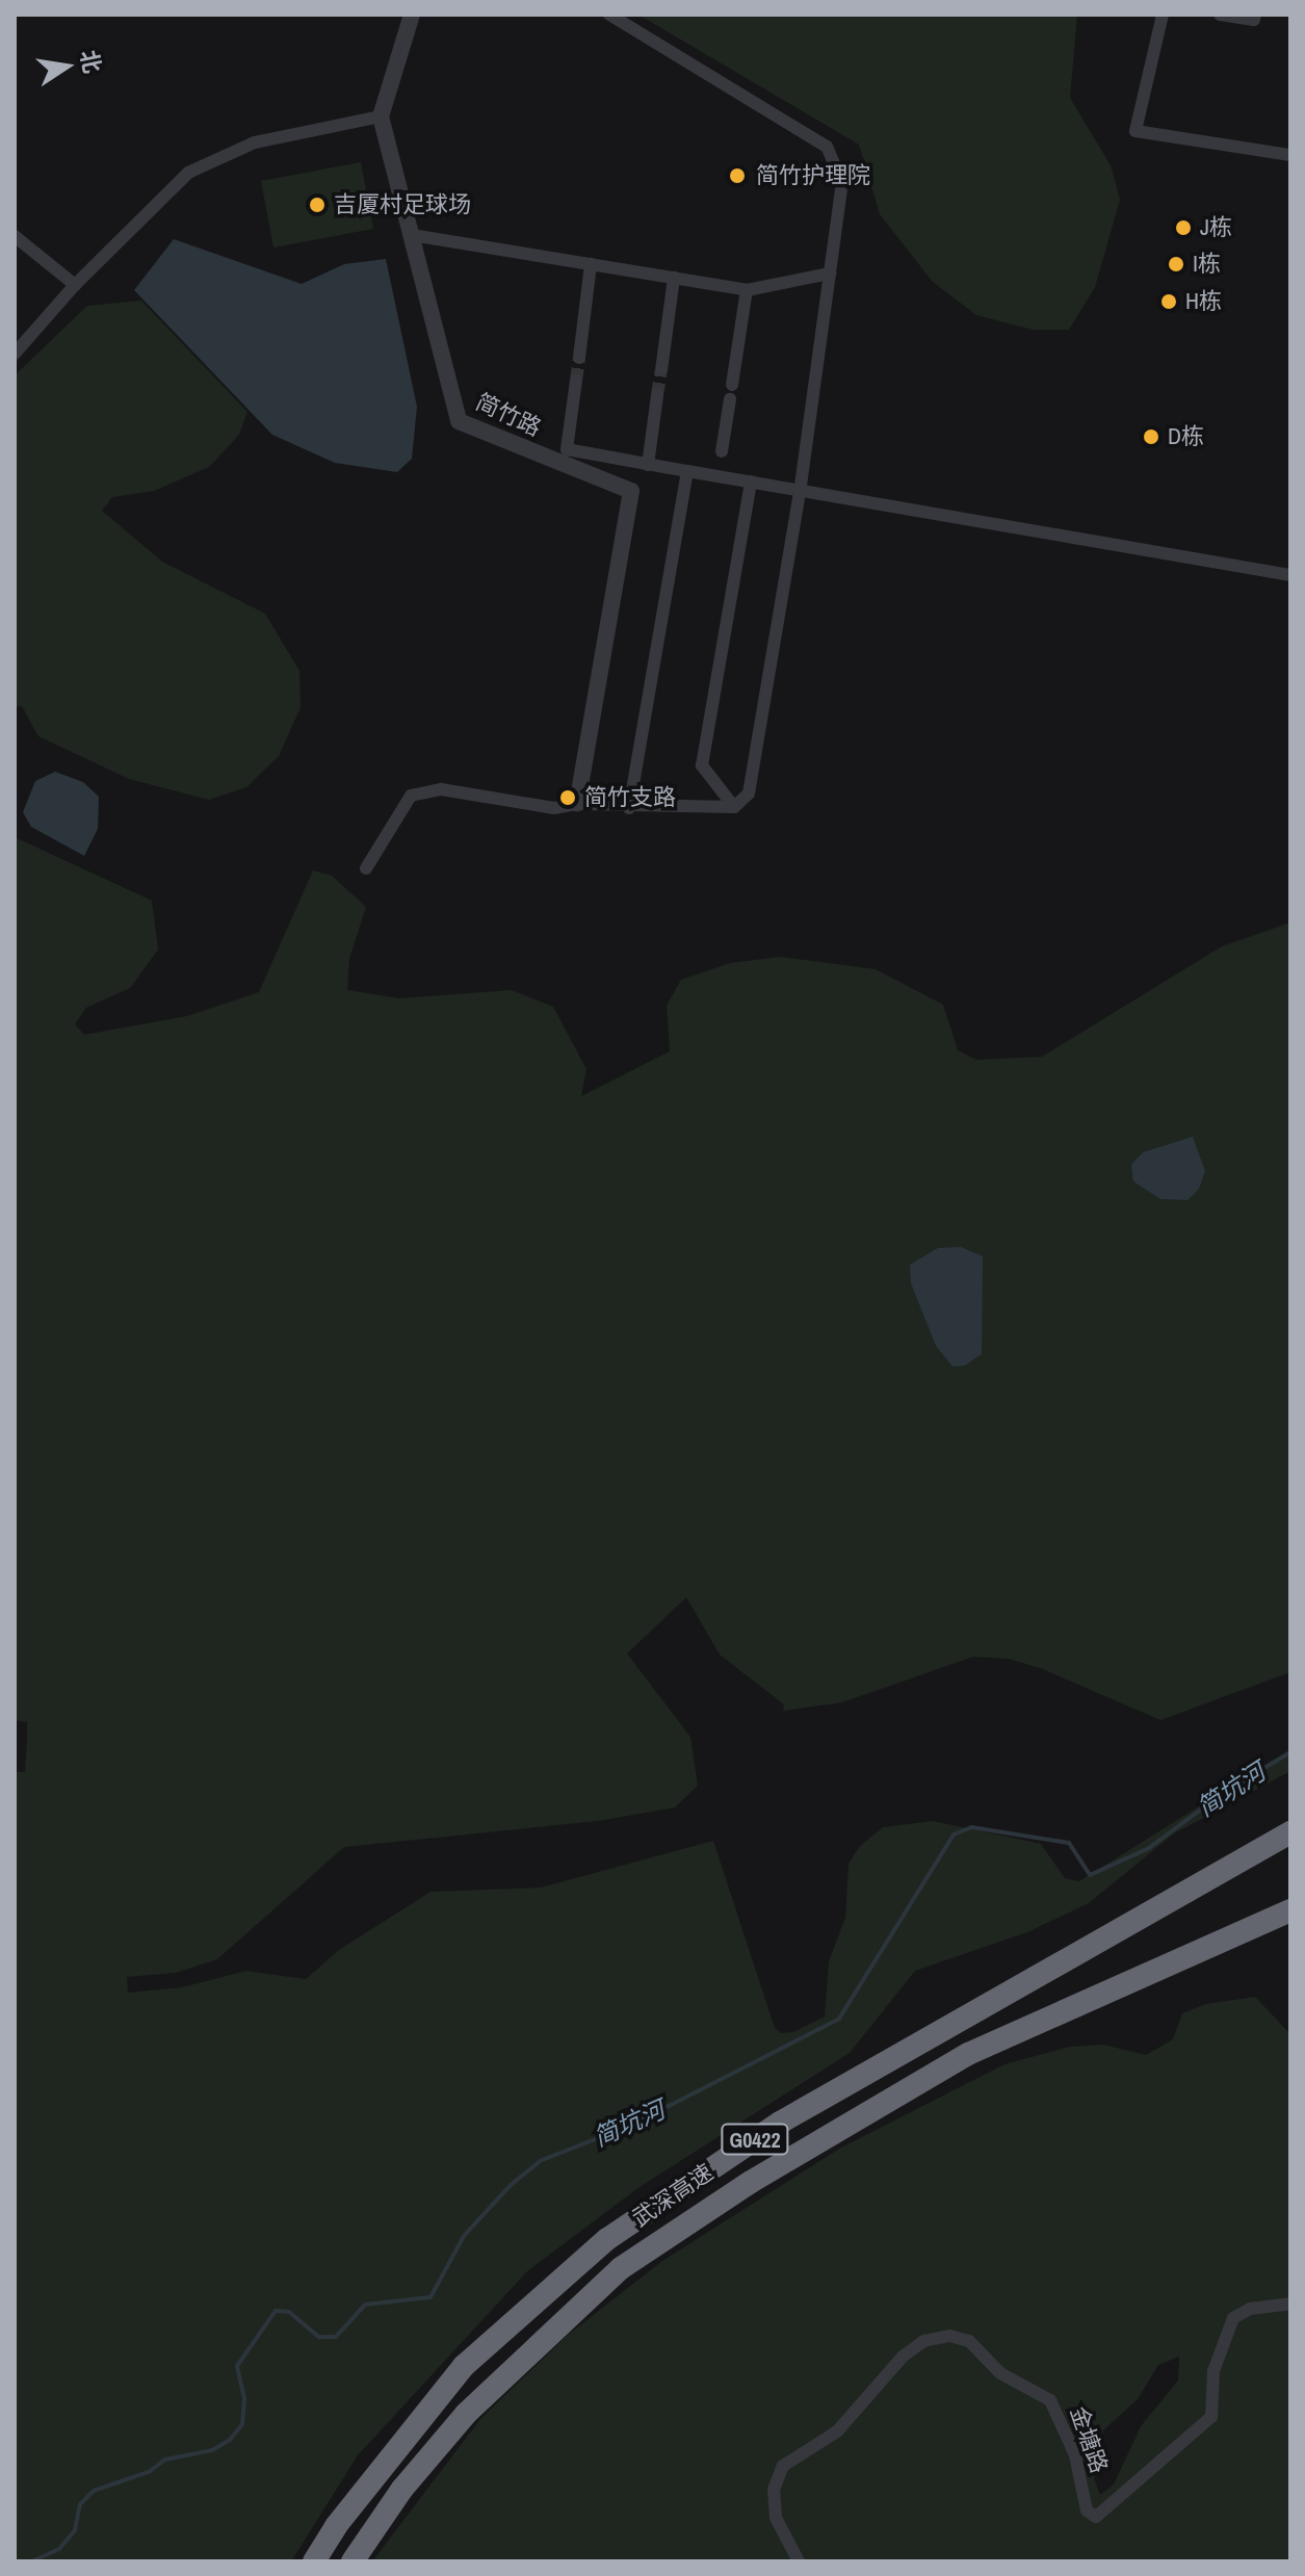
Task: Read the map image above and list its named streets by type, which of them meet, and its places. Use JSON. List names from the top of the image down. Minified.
{"streets":{"highway":["G0422","武深高速"],"street":["简竹路","金塘路"]},"water":["简坑河"],"places":["简竹护理院","吉厦村足球场","J栋","I栋","H栋","D栋","简竹支路"],"north":"right"}
